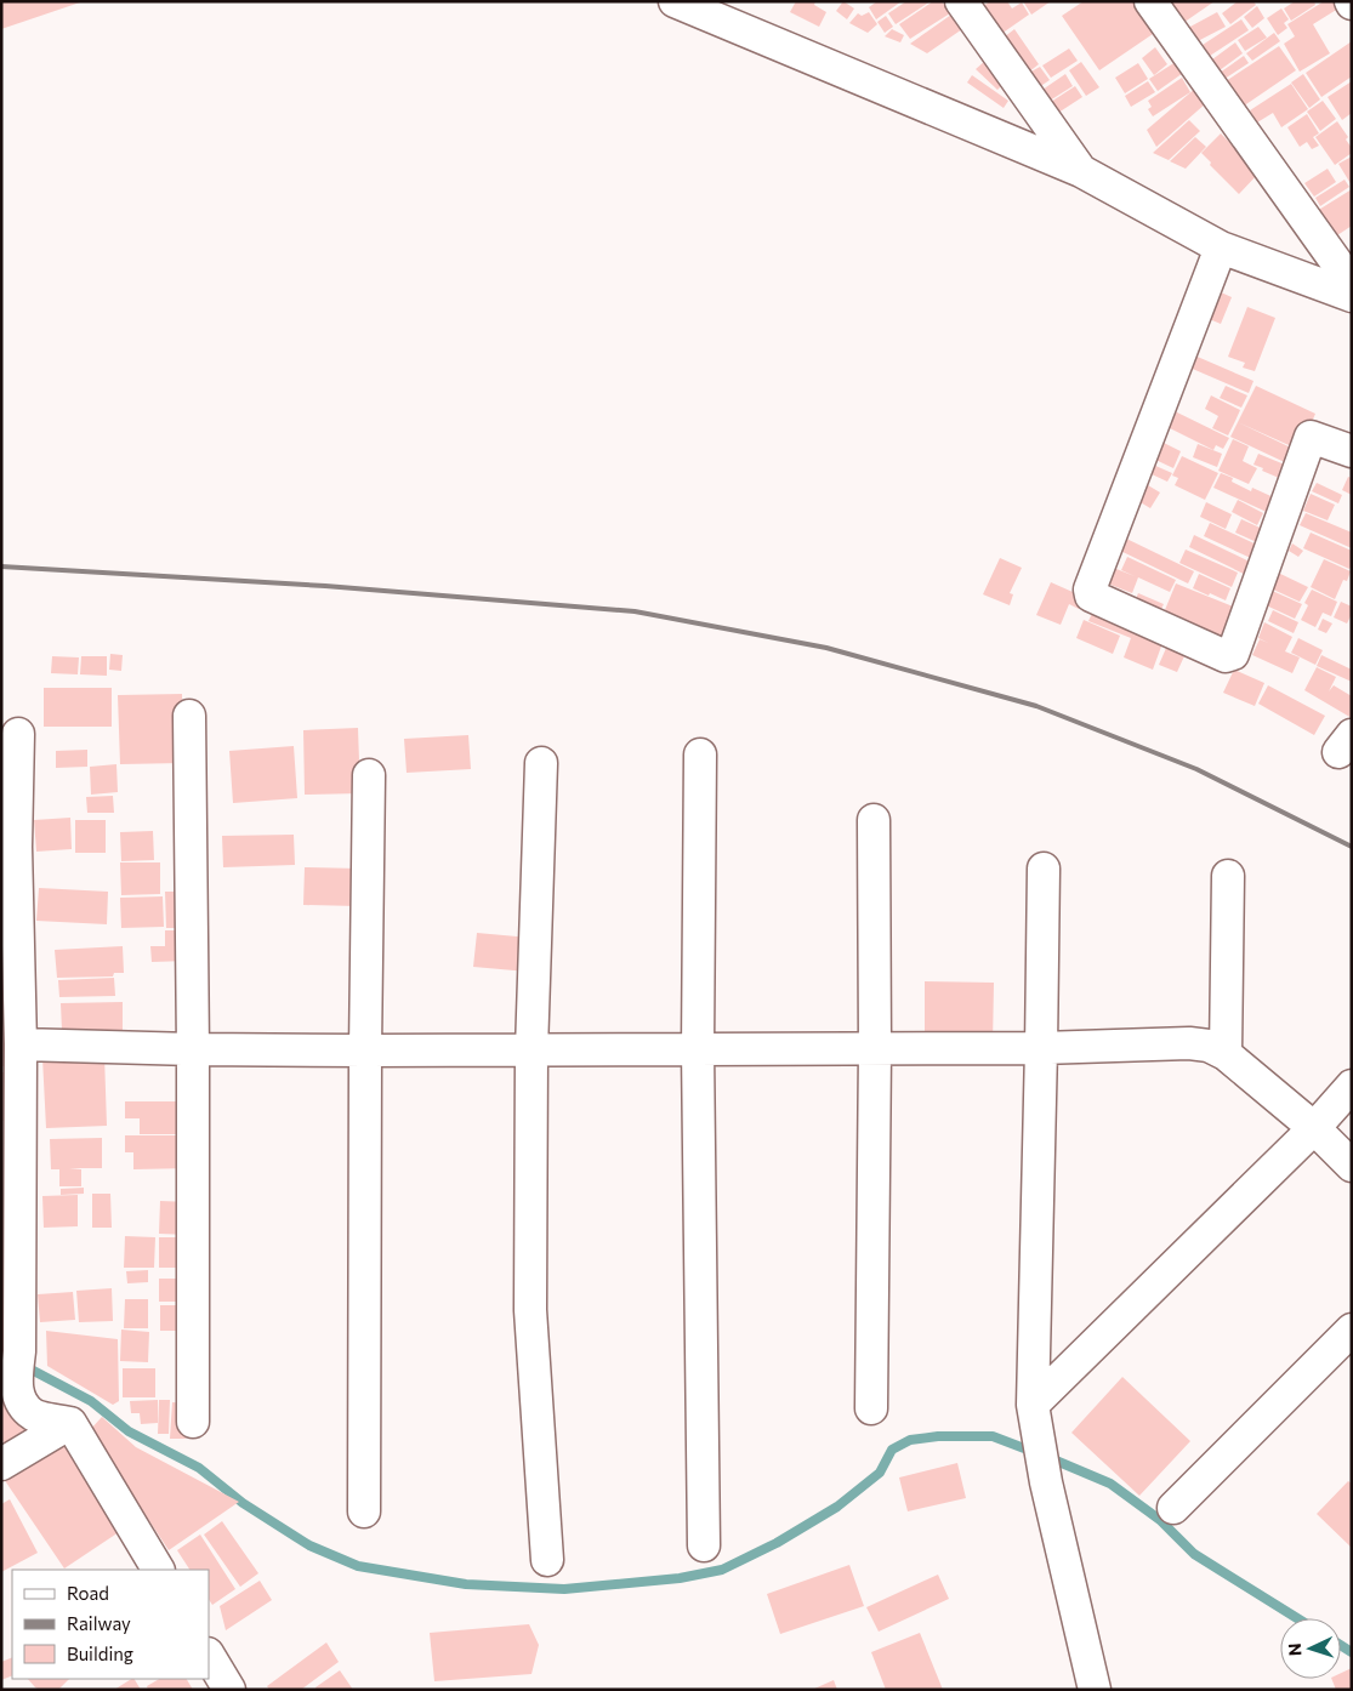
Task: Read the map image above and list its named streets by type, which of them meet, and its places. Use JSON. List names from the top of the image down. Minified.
{"legend":["Road","Railway","Building"],"north":"left"}
